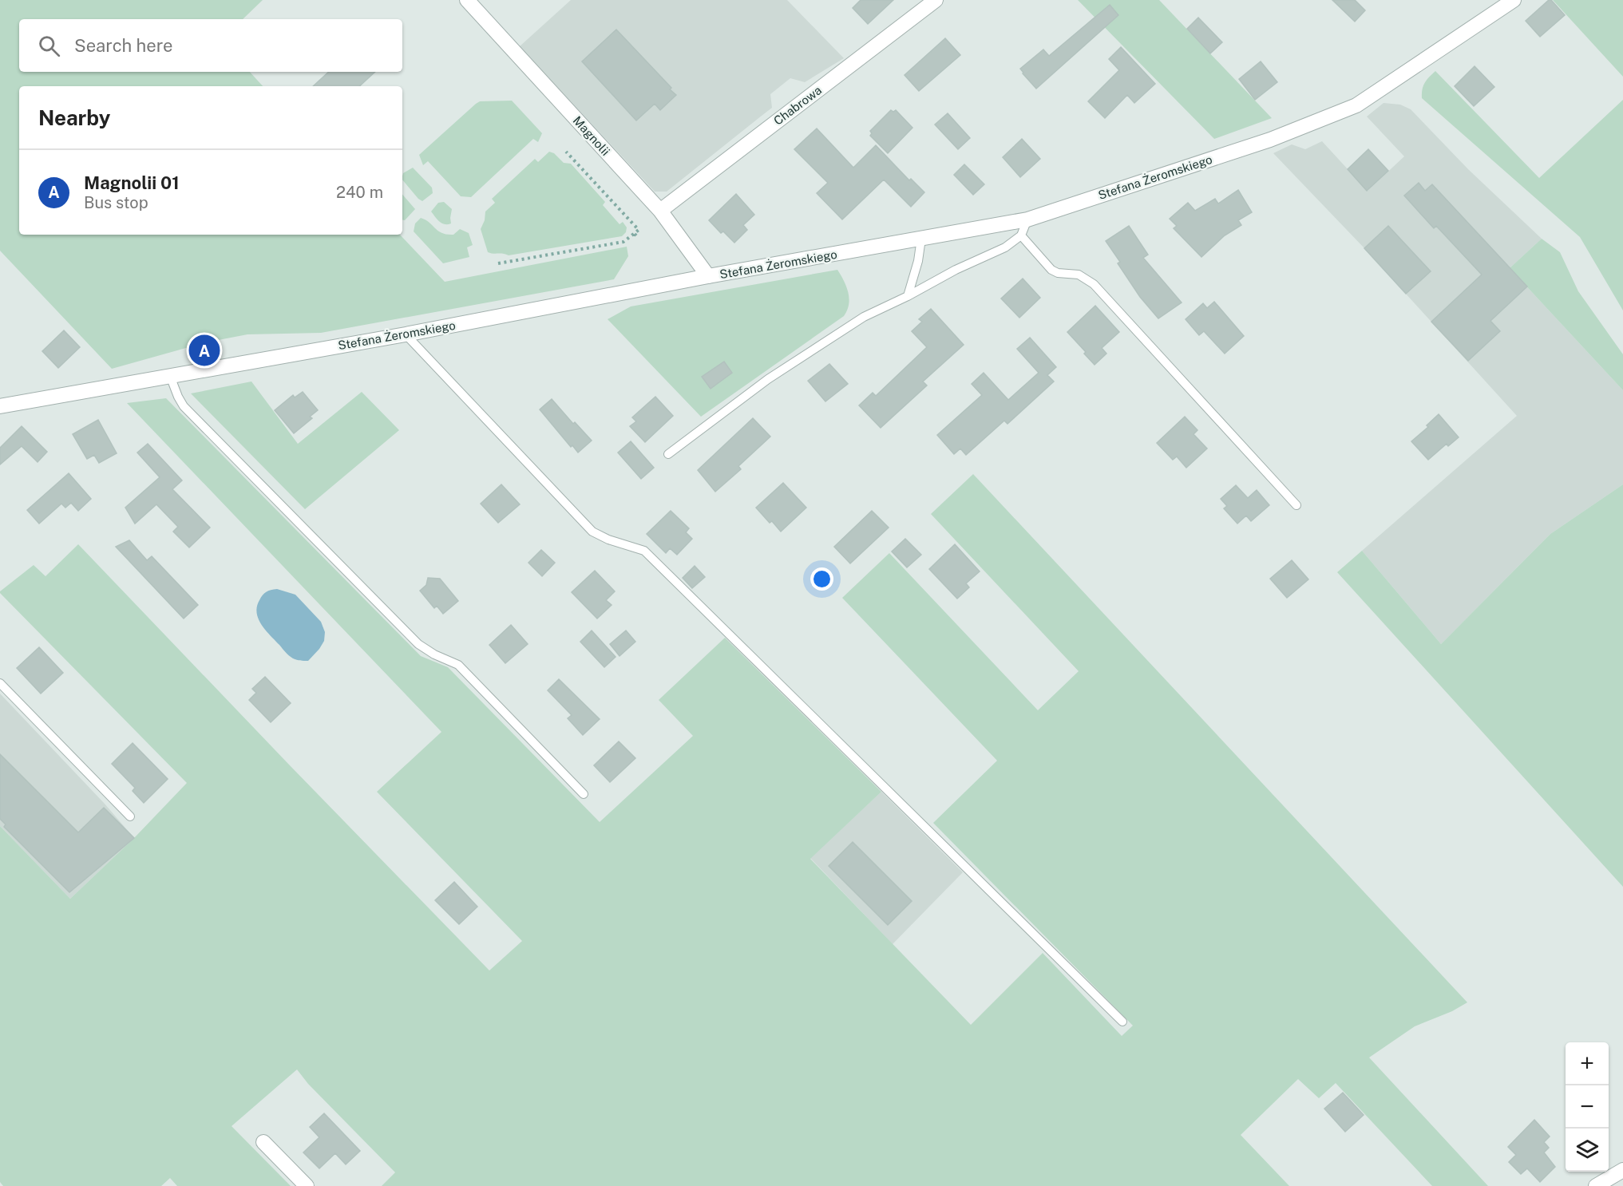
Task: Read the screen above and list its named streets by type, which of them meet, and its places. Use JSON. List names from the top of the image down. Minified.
{"streets":{"street":["Chabrowa","Magnolii","Stefana Żeromskiego"]},"crossings":[["Chabrowa","Magnolii"],["Magnolii","Stefana Żeromskiego"]],"page":{"search":"Search here","heading":"Nearby","list":[{"mark":"A","name":"Magnolii 01","note":"Bus stop","value":"240 m"}],"pins":"A","map_buttons":["+","−"]}}
